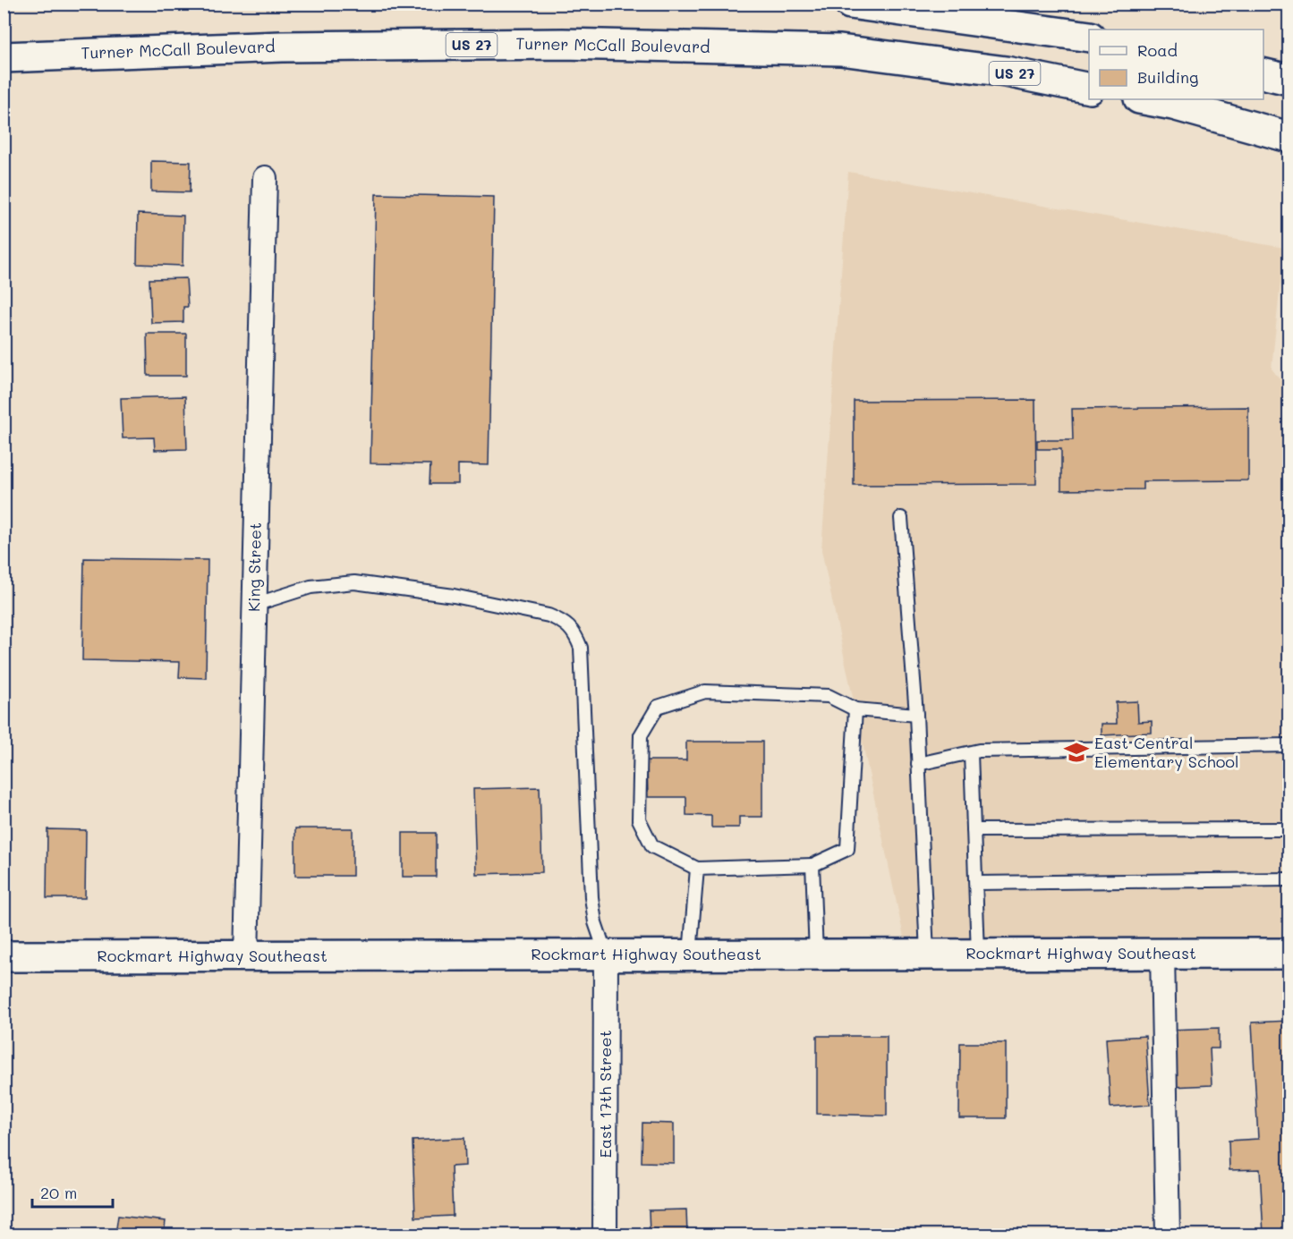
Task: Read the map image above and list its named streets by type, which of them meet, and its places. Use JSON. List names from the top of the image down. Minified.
{"streets":{"main road":["US 27","Turner McCall Boulevard","Rockmart Highway Southeast"],"street":["King Street","East 17th Street"]},"crossings":[["King Street","Rockmart Highway Southeast"],["Rockmart Highway Southeast","East 17th Street"]],"places":{"school or university":["East Central Elementary School"]},"legend":["Road","Building"],"scale_bar":"20 m"}
